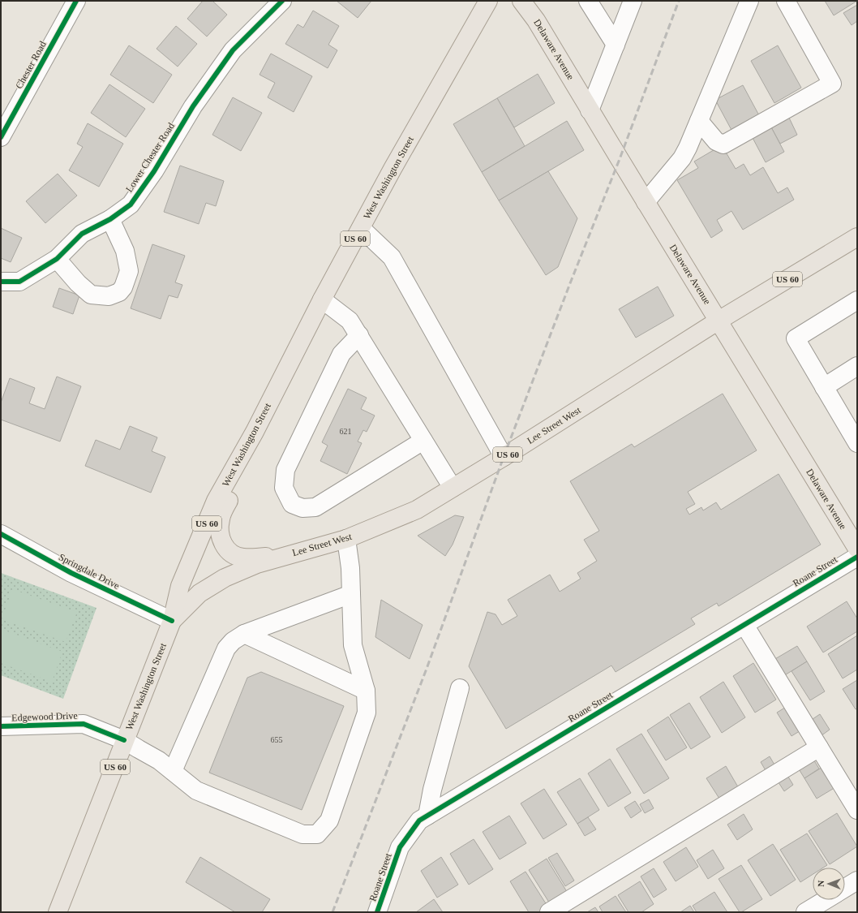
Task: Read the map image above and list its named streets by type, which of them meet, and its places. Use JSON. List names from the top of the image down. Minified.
{"streets":{"main road":["Delaware Avenue","West Washington Street","US 60","Lee Street West"],"street":["Chester Road","Lower Chester Road","Springdale Drive","Roane Street","Edgewood Drive"]},"crossings":[["Delaware Avenue","Lee Street West"],["West Washington Street","Lee Street West"],["West Washington Street","Springdale Drive"],["West Washington Street","Edgewood Drive"],["Lee Street West","Springdale Drive"]],"house_numbers":["621","655"],"north":"left"}
